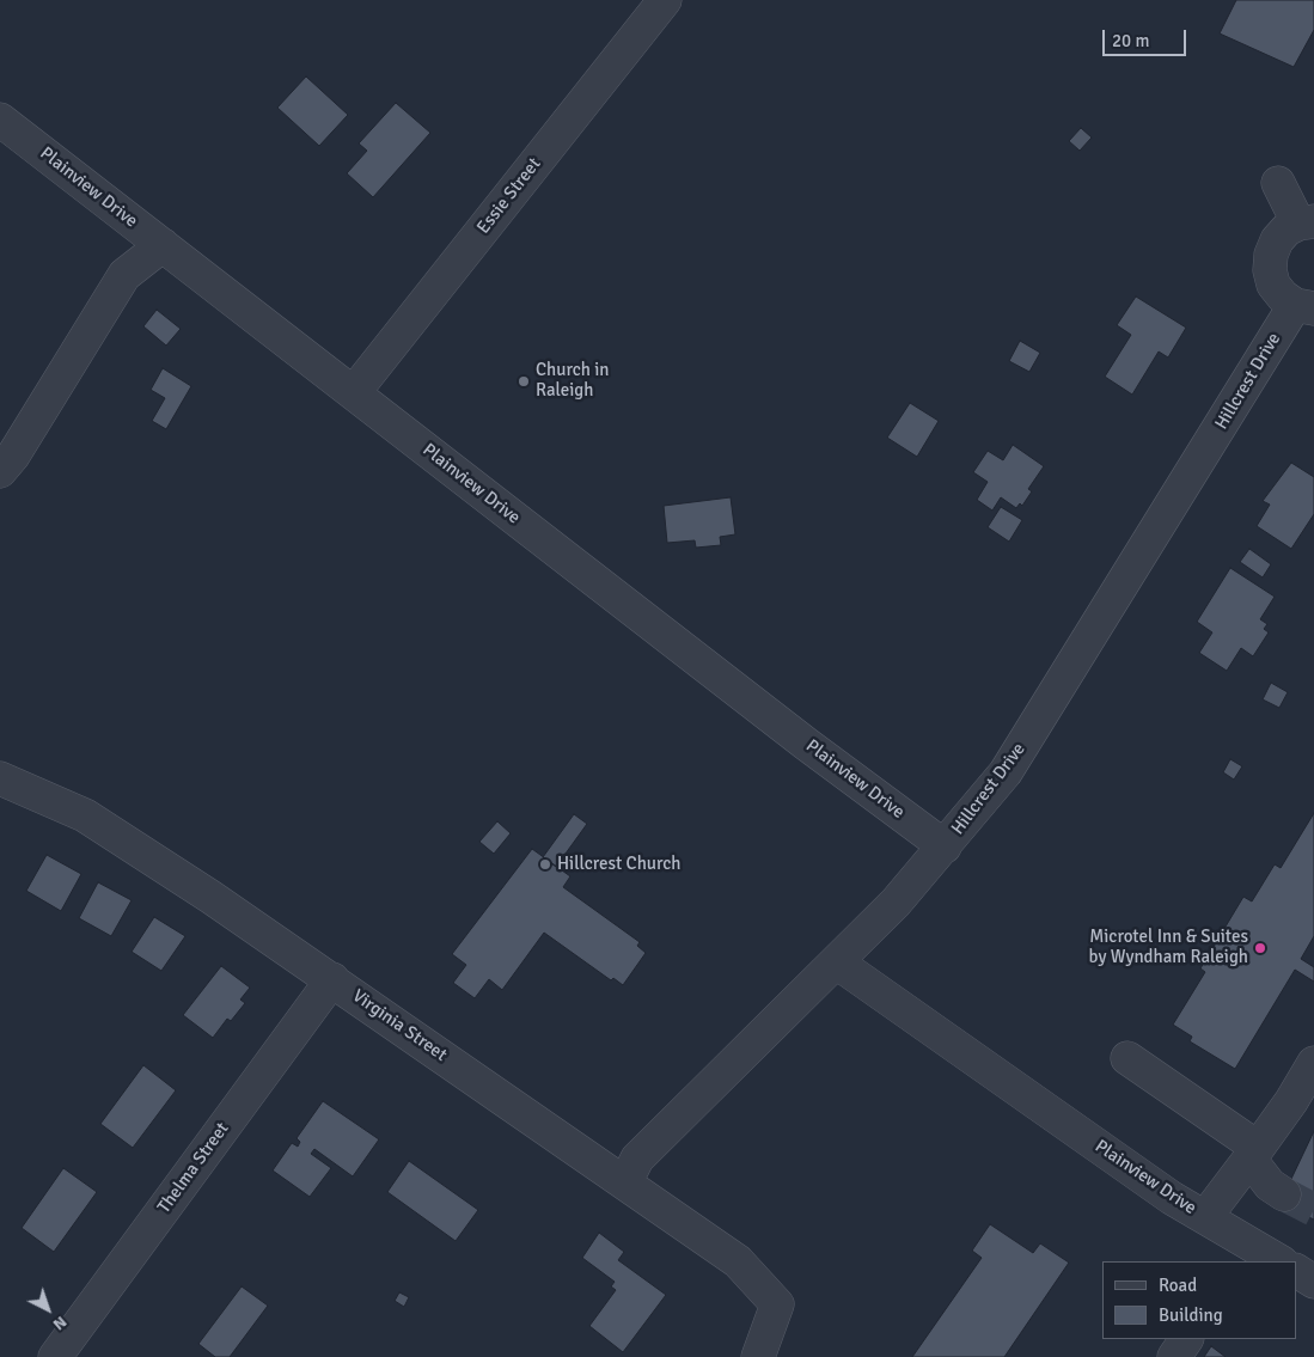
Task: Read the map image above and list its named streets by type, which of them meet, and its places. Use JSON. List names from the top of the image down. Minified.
{"streets":{"street":["Plainview Drive","Essie Street","Hillcrest Drive","Virginia Street","Thelma Street"]},"crossings":[["Plainview Drive","Essie Street"],["Plainview Drive","Hillcrest Drive"],["Hillcrest Drive","Virginia Street"],["Virginia Street","Thelma Street"]],"places":["Church in Raleigh","Hillcrest Church","Microtel Inn & Suites by Wyndham Raleigh"],"legend":["Road","Building"],"scale_bar":"20 m","north":"bottom right"}
